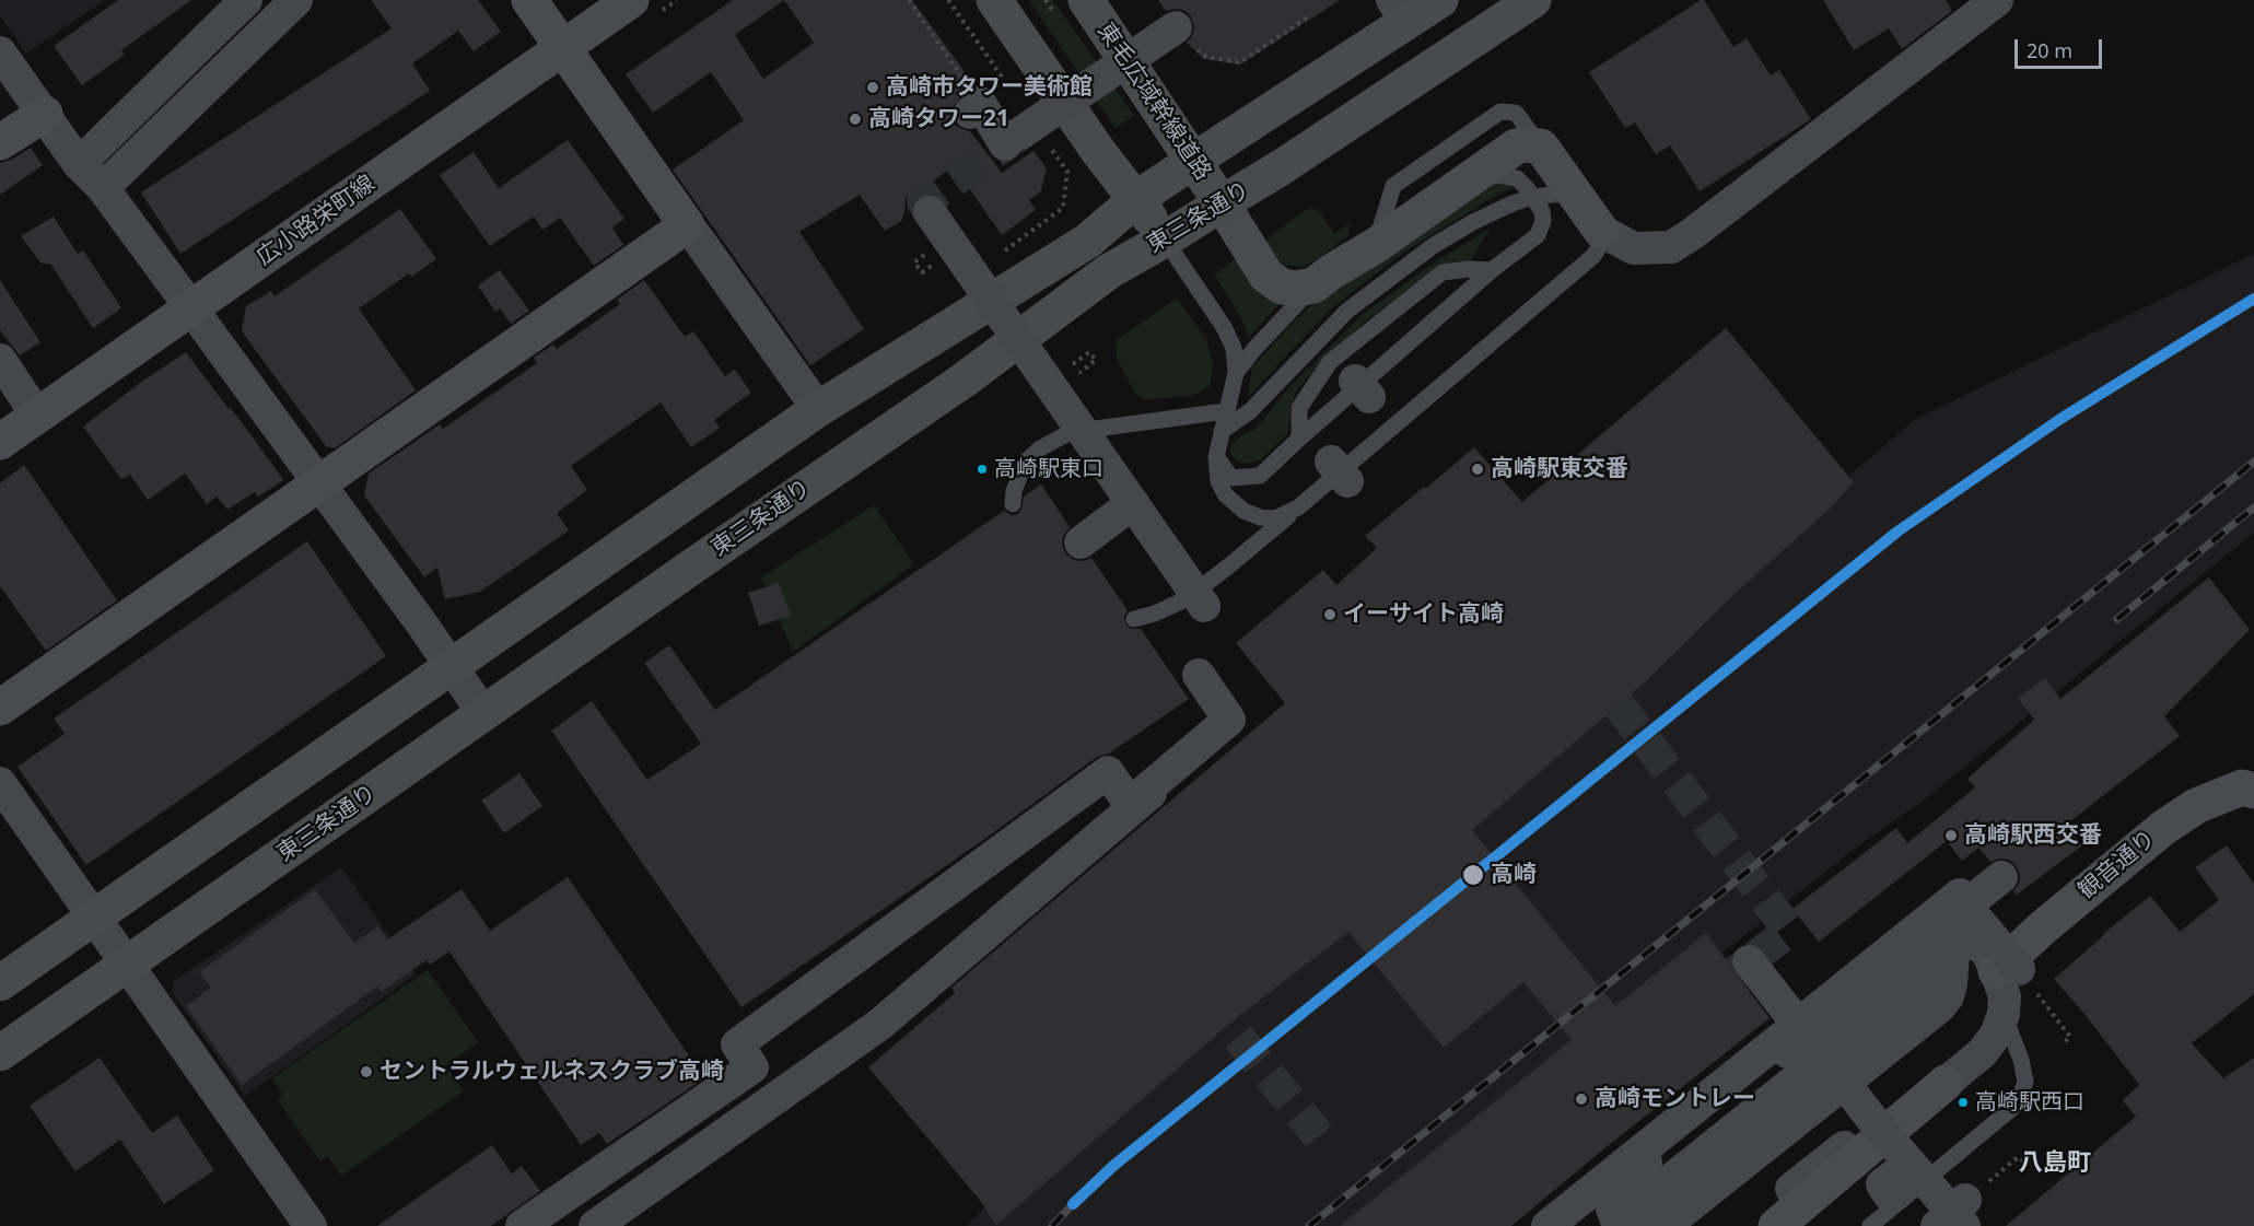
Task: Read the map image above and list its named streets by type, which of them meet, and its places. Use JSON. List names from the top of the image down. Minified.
{"streets":{"highway":["東毛広域幹線道路","東三条通り"],"street":["広小路栄町線","観音通り"]},"crossings":[["東毛広域幹線道路","東三条通り"]],"districts":["八島町"],"places":["高崎市タワー美術館","高崎タワー21","高崎駅東口","高崎駅東交番","イーサイト高崎","高崎駅西交番","高崎","セントラルウェルネスクラブ高崎","高崎モントレー","高崎駅西口"],"scale_bar":"20 m"}
